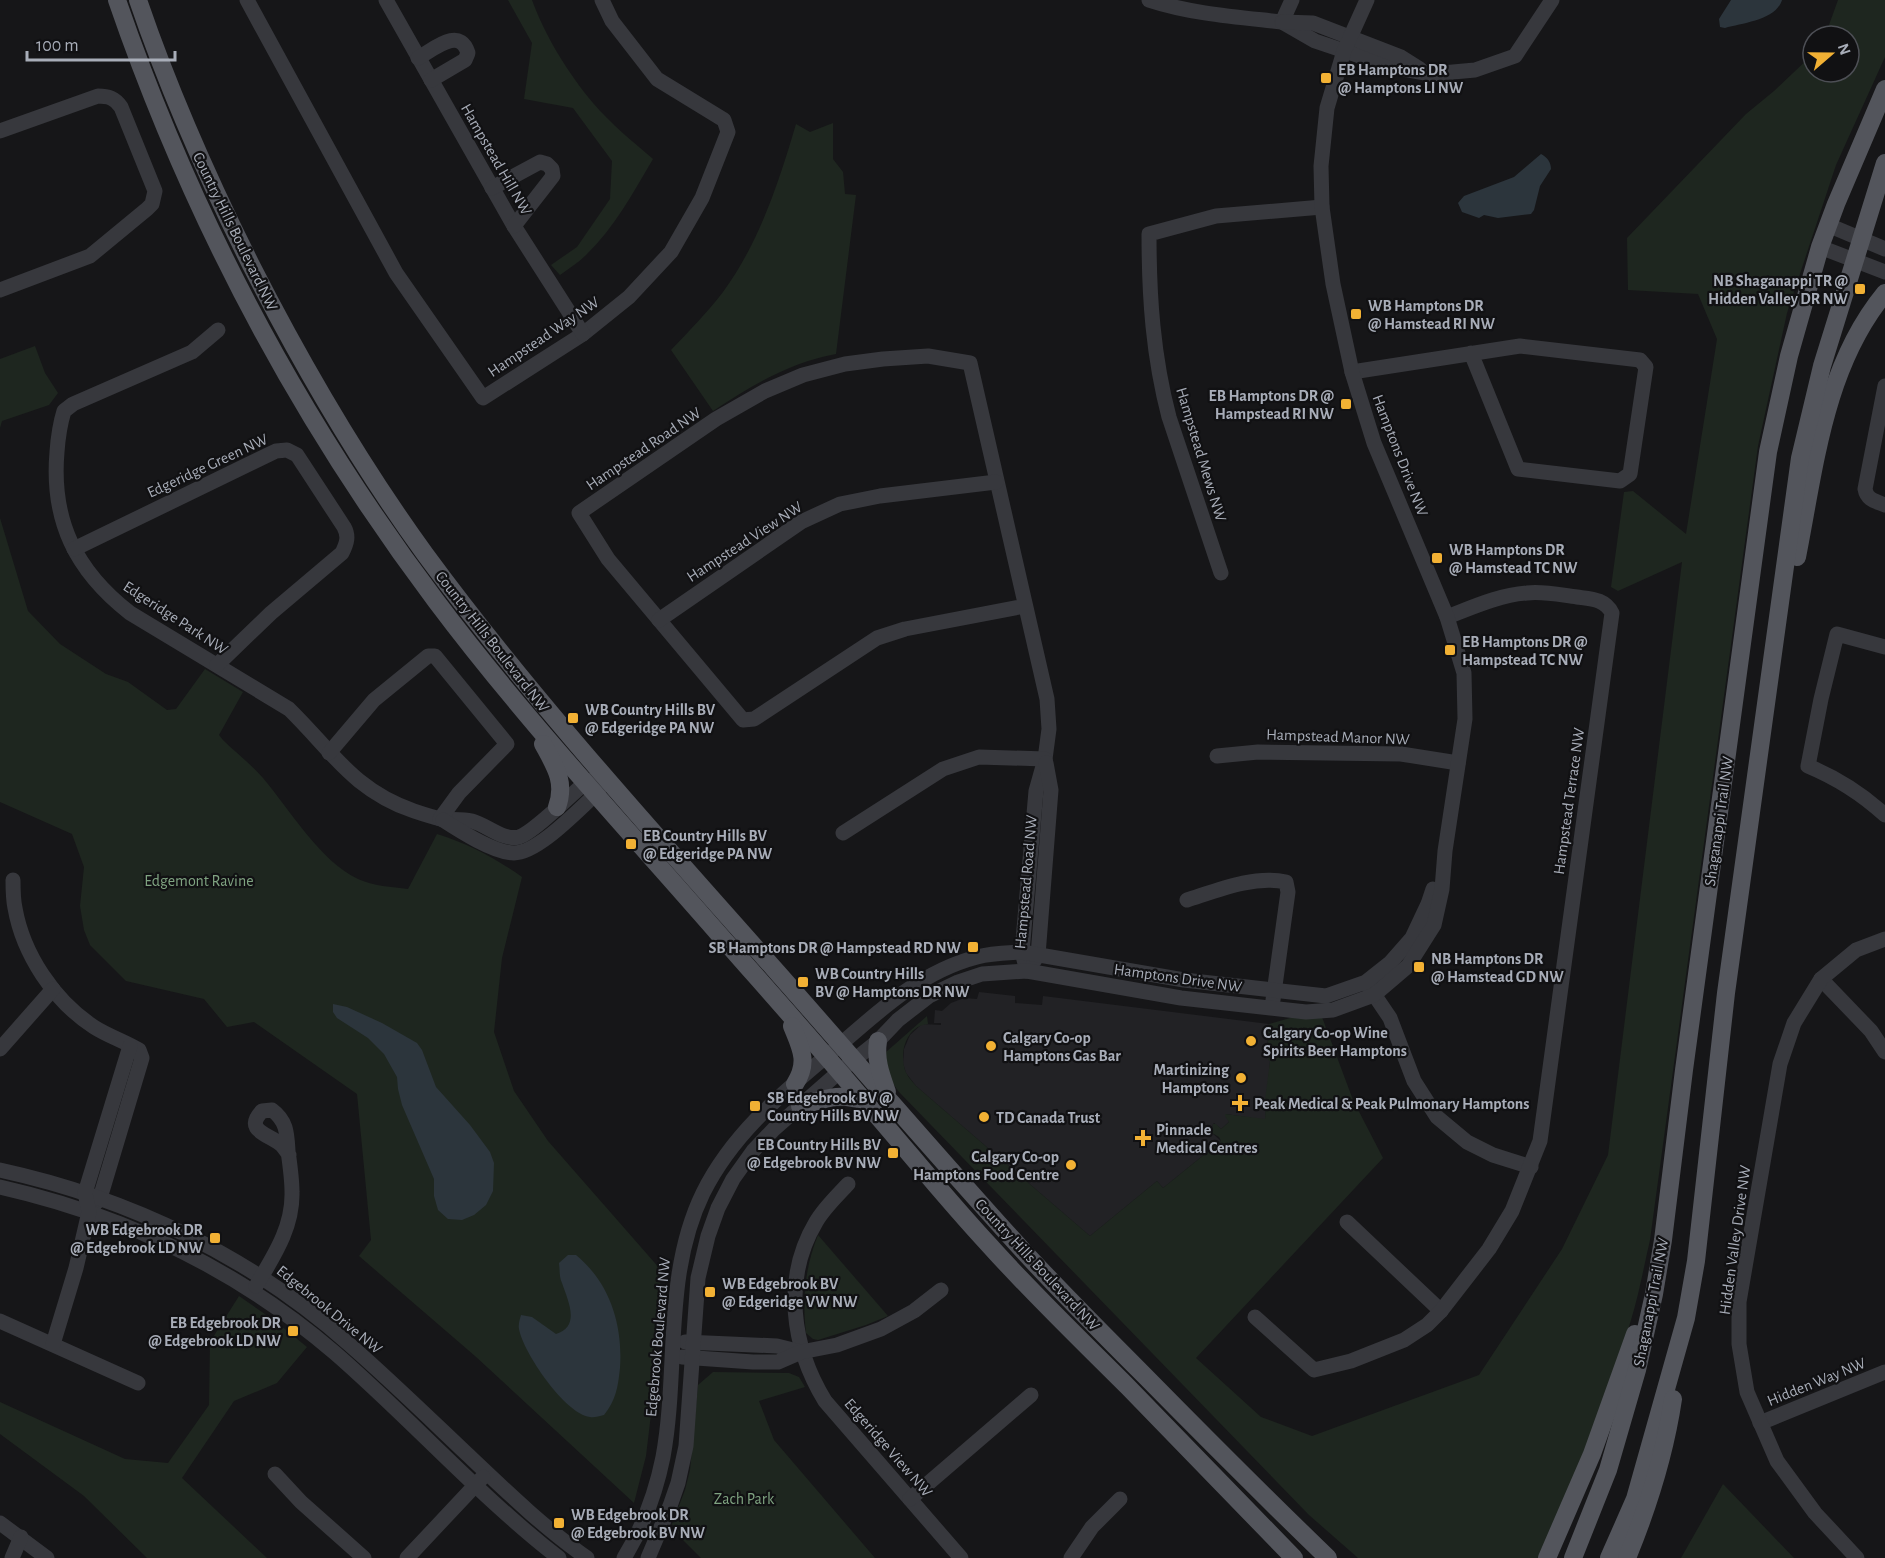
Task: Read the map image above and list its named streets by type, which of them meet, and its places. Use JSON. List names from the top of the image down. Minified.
{"streets":{"main road":["Country Hills Boulevard NW","Shaganappi Trail NW"],"street":["Hampstead Hill NW","Hampstead Way NW","Hampstead Road NW","Hampstead Mews NW","Hamptons Drive NW","Edgeridge Green NW","Hampstead View NW","Edgeridge Park NW","Hampstead Manor NW","Hampstead Terrace NW","Hidden Valley Drive NW","Edgebrook Drive NW","Edgebrook Boulevard NW","Hidden Way NW","Edgeridge View NW"]},"crossings":[["Hampstead Hill NW","Hampstead Way NW"],["Country Hills Boulevard NW","Hamptons Drive NW"],["Country Hills Boulevard NW","Edgeridge Park NW"],["Country Hills Boulevard NW","Edgebrook Boulevard NW"],["Hampstead Road NW","Hamptons Drive NW"],["Hampstead Road NW","Hampstead View NW"],["Hampstead Mews NW","Hamptons Drive NW"],["Hamptons Drive NW","Hampstead Manor NW"],["Hamptons Drive NW","Hampstead Terrace NW"],["Hamptons Drive NW","Edgebrook Boulevard NW"],["Edgeridge Green NW","Edgeridge Park NW"],["Hidden Valley Drive NW","Hidden Way NW"]],"parks":["Edgemont Ravine","Zach Park"],"places":{"transit":["EB Hamptons DR @ Hamptons LI NW","NB Shaganappi TR @ Hidden Valley DR NW","WB Hamptons DR @ Hamstead RI NW","EB Hamptons DR @ Hampstead RI NW","WB Hamptons DR @ Hamstead TC NW","EB Hamptons DR @ Hampstead TC NW","WB Country Hills BV @ Edgeridge PA NW","EB Country Hills BV @ Edgeridge PA NW","SB Hamptons DR @ Hampstead RD NW","NB Hamptons DR @ Hamstead GD NW","WB Country Hills BV @ Hamptons DR NW","SB Edgebrook BV @ Country Hills BV NW","EB Country Hills BV @ Edgebrook BV NW","WB Edgebrook DR @ Edgebrook LD NW","WB Edgebrook BV @ Edgeridge VW NW","EB Edgebrook DR @ Edgebrook LD NW","WB Edgebrook DR @ Edgebrook BV NW"],"other":["Calgary Co-op Wine Spirits Beer Hamptons","Calgary Co-op Hamptons Gas Bar","Martinizing Hamptons","TD Canada Trust","Calgary Co-op Hamptons Food Centre"],"health":["Peak Medical & Peak Pulmonary Hamptons","Pinnacle Medical Centres"]},"scale_bar":"100 m","north":"right"}
